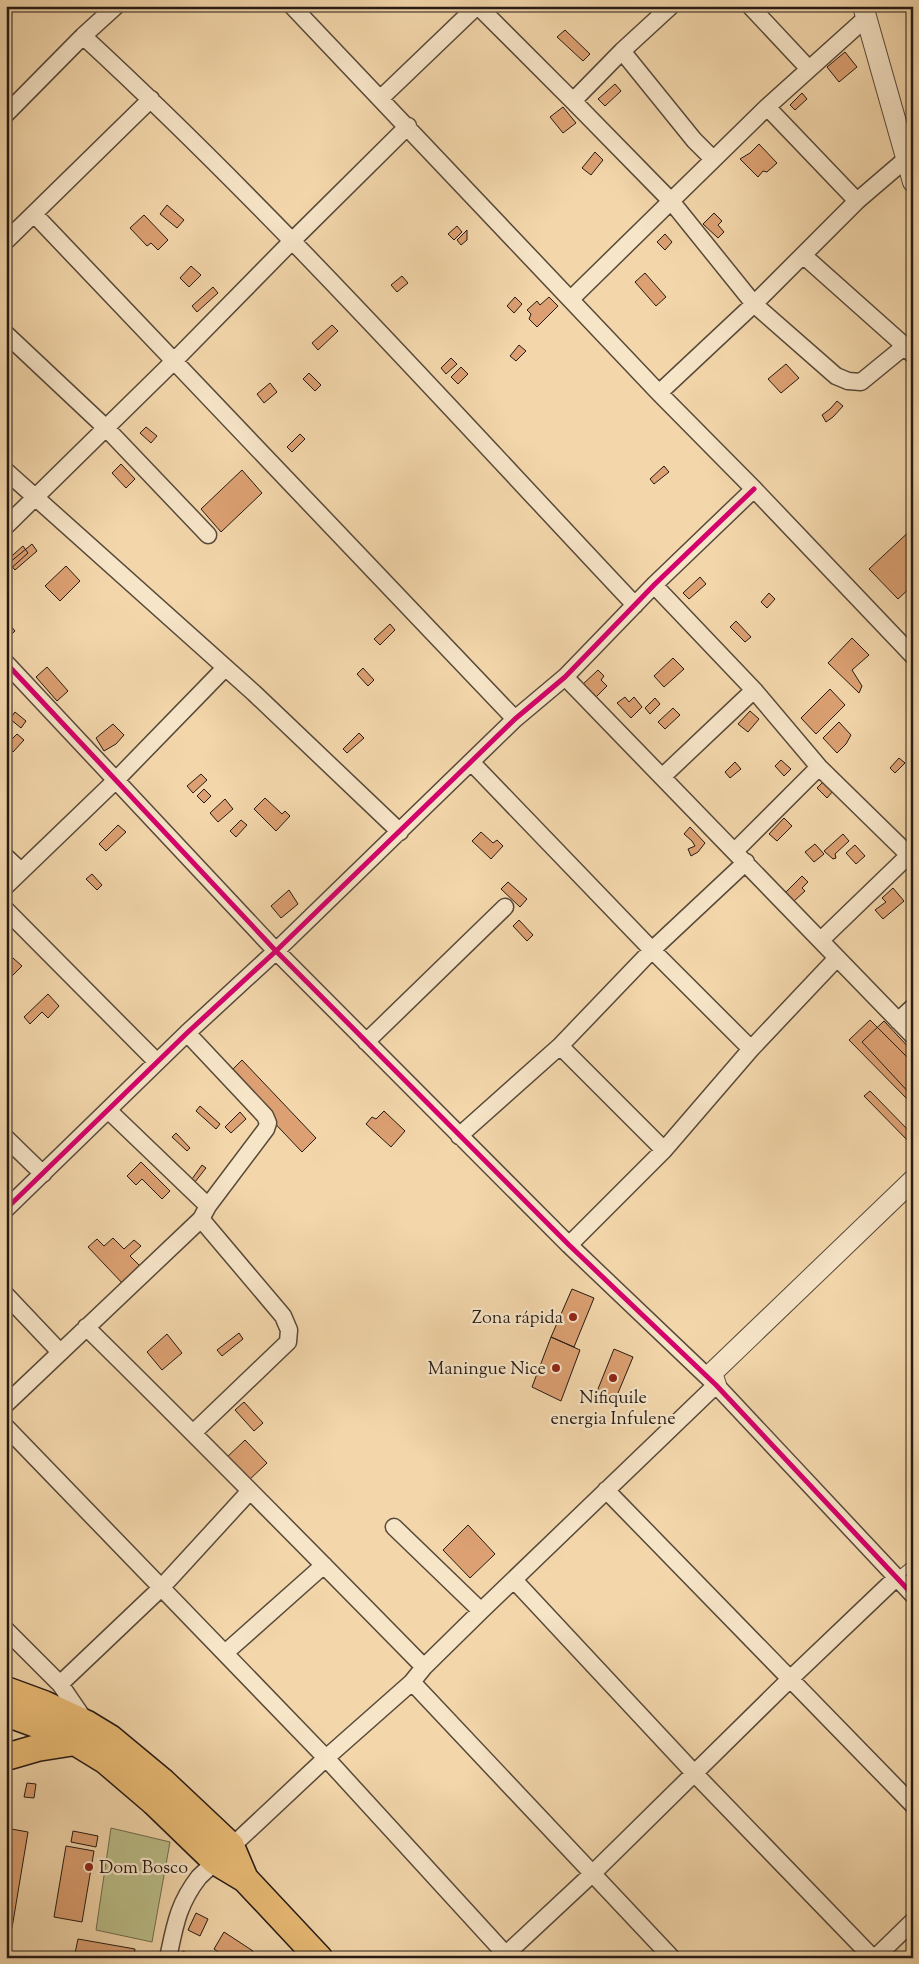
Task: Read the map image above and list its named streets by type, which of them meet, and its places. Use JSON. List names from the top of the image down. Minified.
{"places":["Zona rápida","Maningue Nice","Nifiquile energia Infulene","Dom Bosco"]}
